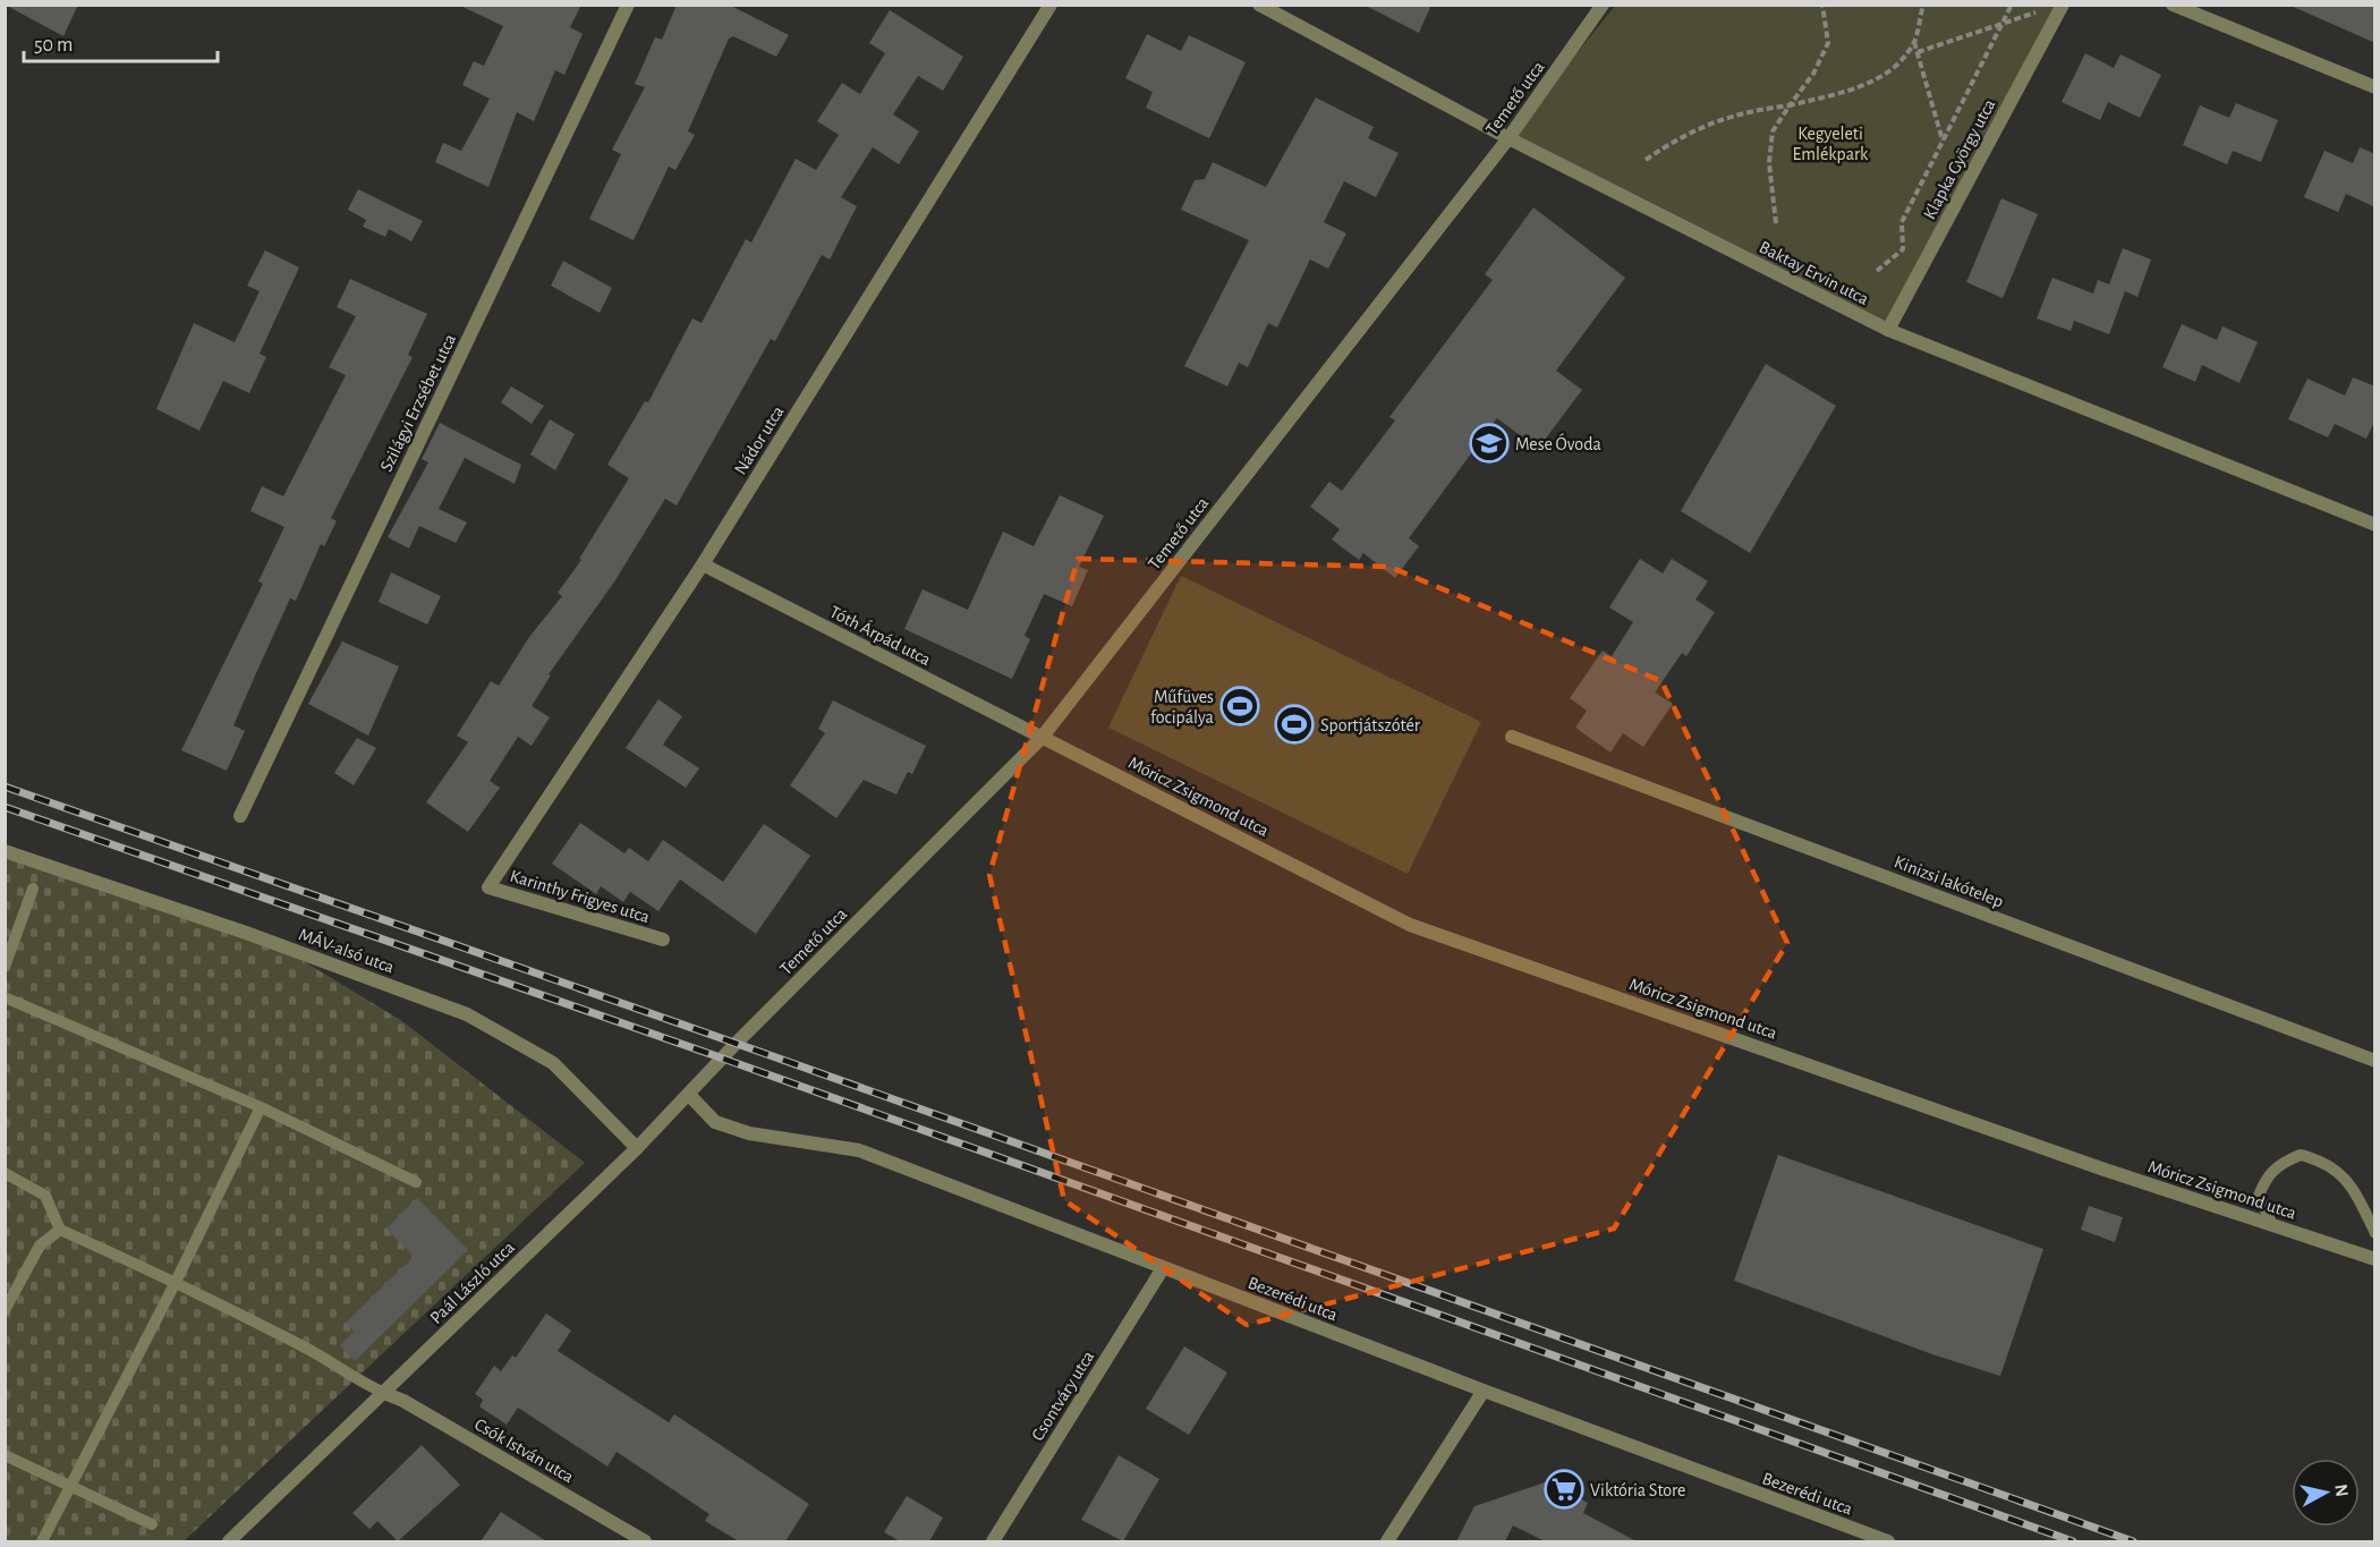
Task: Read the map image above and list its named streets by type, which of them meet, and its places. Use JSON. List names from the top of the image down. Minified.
{"streets":{"street":["Temető utca","Klapka György utca","Baktay Ervin utca","Szilágyi Erzsébet utca","Nádor utca","Tóth Árpád utca","Móricz Zsigmond utca","Kinizsi lakótelep","Karinthy Frigyes utca","MÁV-alsó utca","Paál László utca","Bezerédi utca","Csontváry utca","Csók István utca"]},"crossings":[["Temető utca","Baktay Ervin utca"],["Temető utca","Tóth Árpád utca"],["Temető utca","Móricz Zsigmond utca"],["Temető utca","Paál László utca"],["Klapka György utca","Baktay Ervin utca"],["Nádor utca","Tóth Árpád utca"],["Nádor utca","Karinthy Frigyes utca"],["Tóth Árpád utca","Móricz Zsigmond utca"],["MÁV-alsó utca","Paál László utca"],["Paál László utca","Bezerédi utca"],["Paál László utca","Csók István utca"],["Bezerédi utca","Csontváry utca"]],"parks":["Kegyeleti Emlékpark"],"places":{"school or university":["Mese Óvoda"],"sports":["Műfüves focipálya","Sportjátszótér"],"supermarket":["Viktória Store"]},"scale_bar":"50 m","north":"right"}
